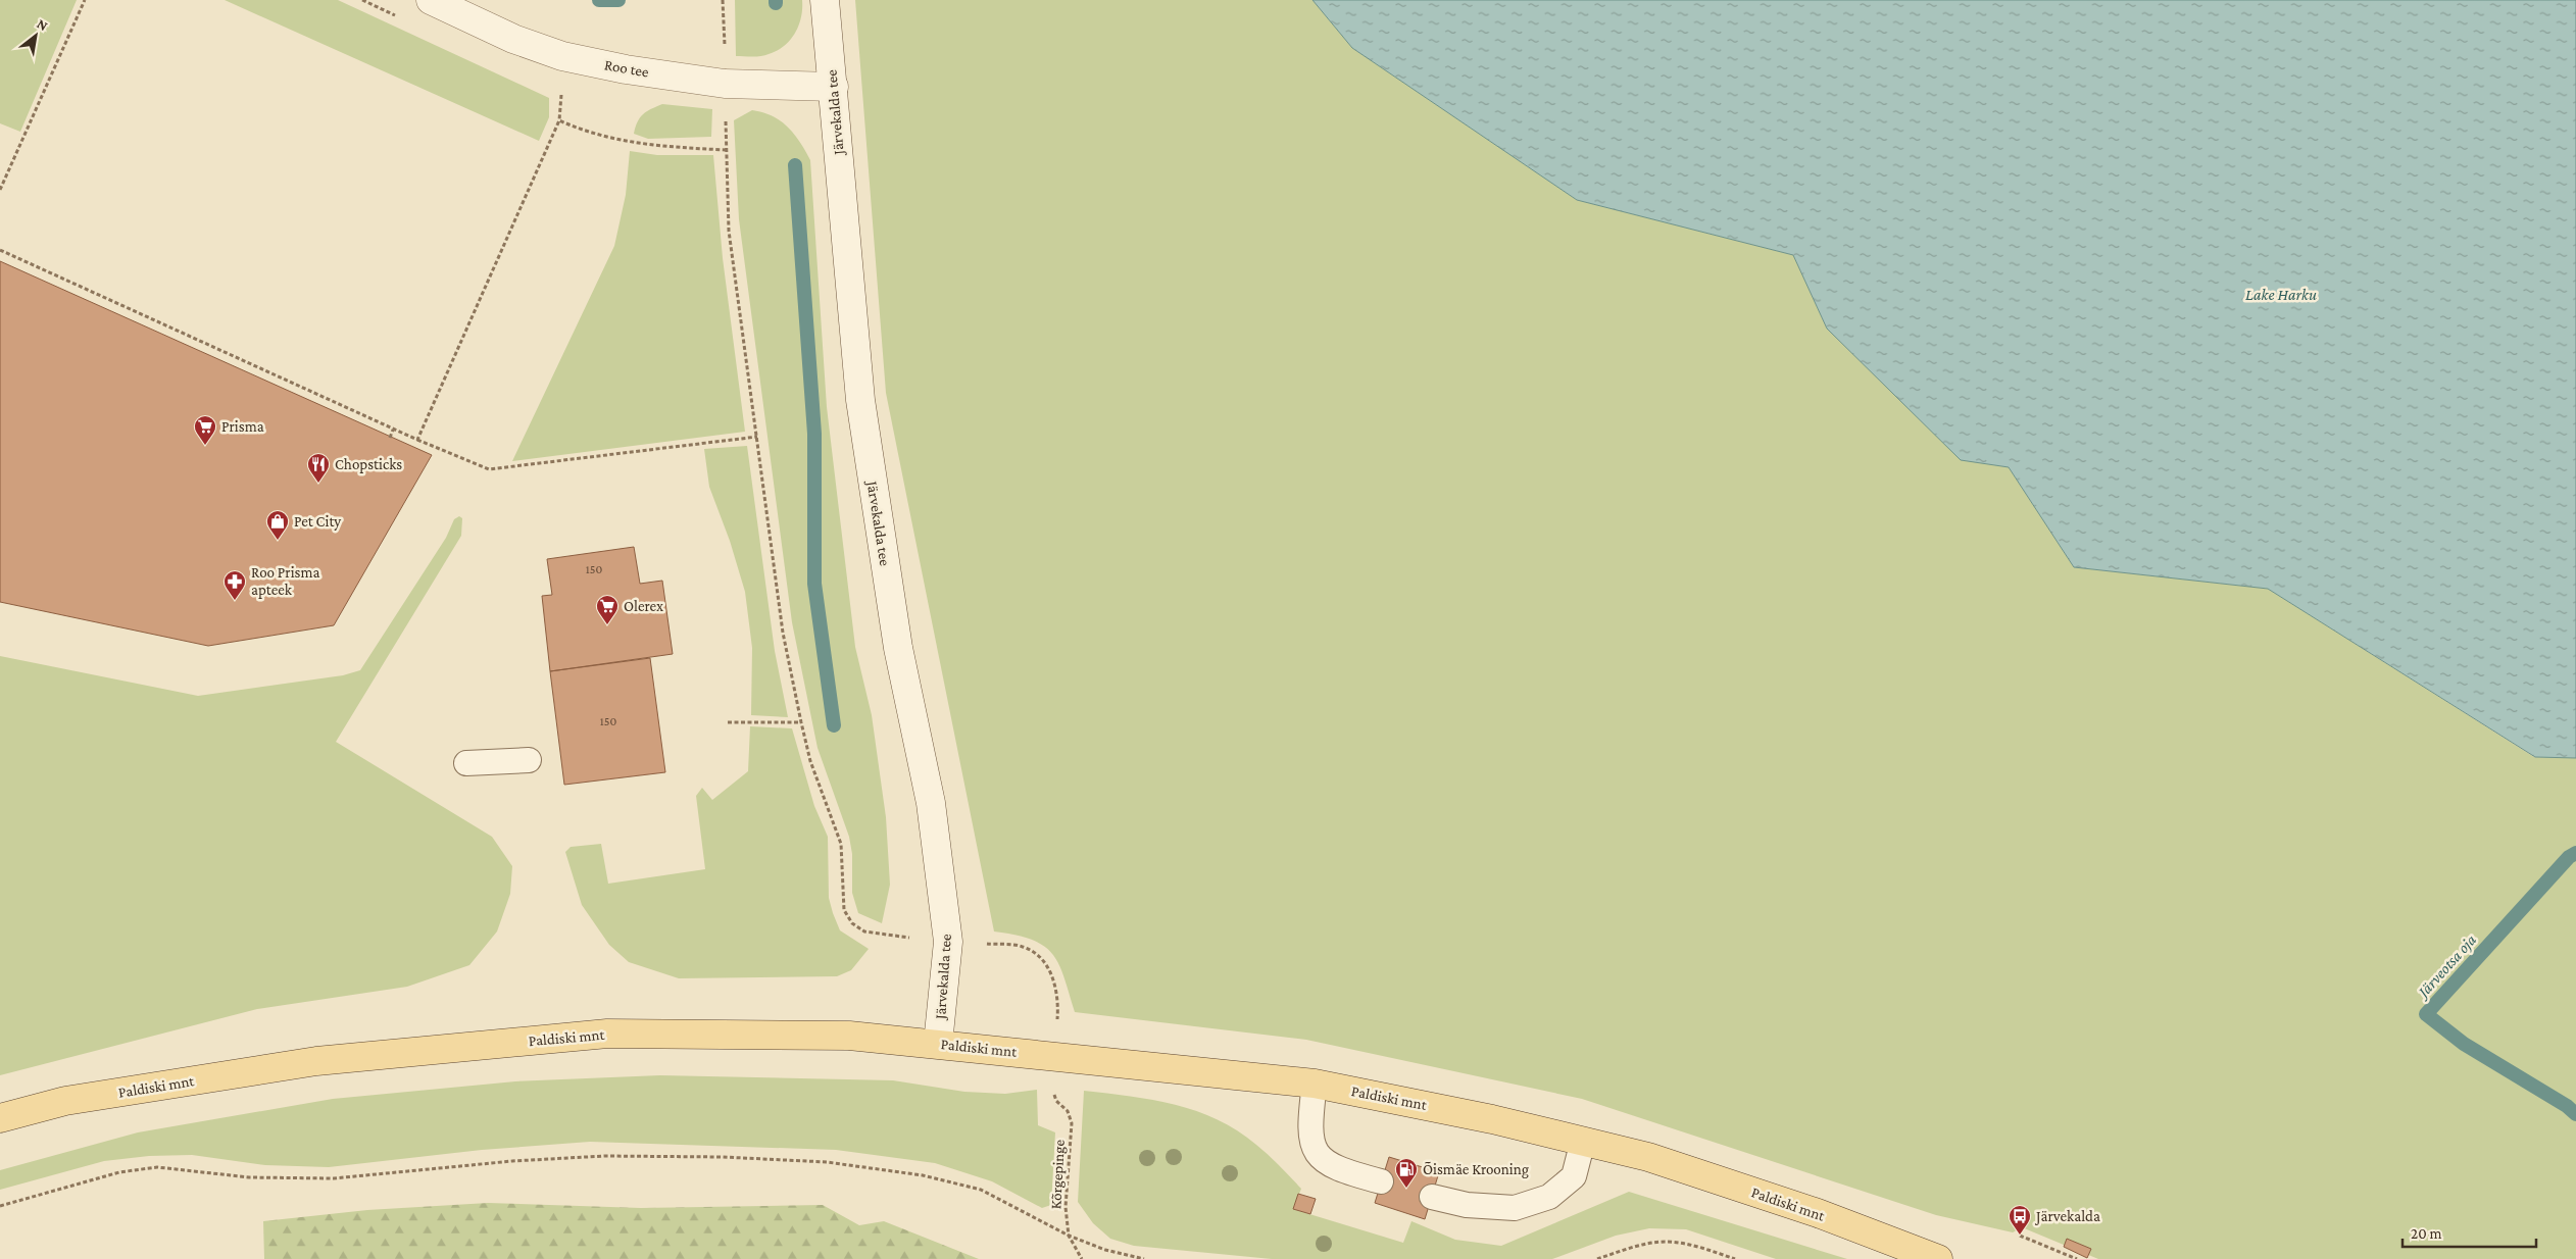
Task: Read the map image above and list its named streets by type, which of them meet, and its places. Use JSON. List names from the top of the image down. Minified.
{"streets":{"main road":["Paldiski mnt"],"street":["Roo tee","Järvekalda tee"],"path":["Kõrgepinge"]},"crossings":[["Roo tee","Järvekalda tee"],["Järvekalda tee","Paldiski mnt"]],"water":["Lake Harku","Järveotsa oja"],"places":{"supermarket":["Prisma","Olerex"],"restaurant":["Chopsticks"],"shop":["Pet City"],"pharmacy":["Roo Prisma apteek"],"fuel station":["Õismäe Krooning"],"bus stop":["Järvekalda"]},"house_numbers":["150","150"],"scale_bar":"20 m","north":"top right"}
